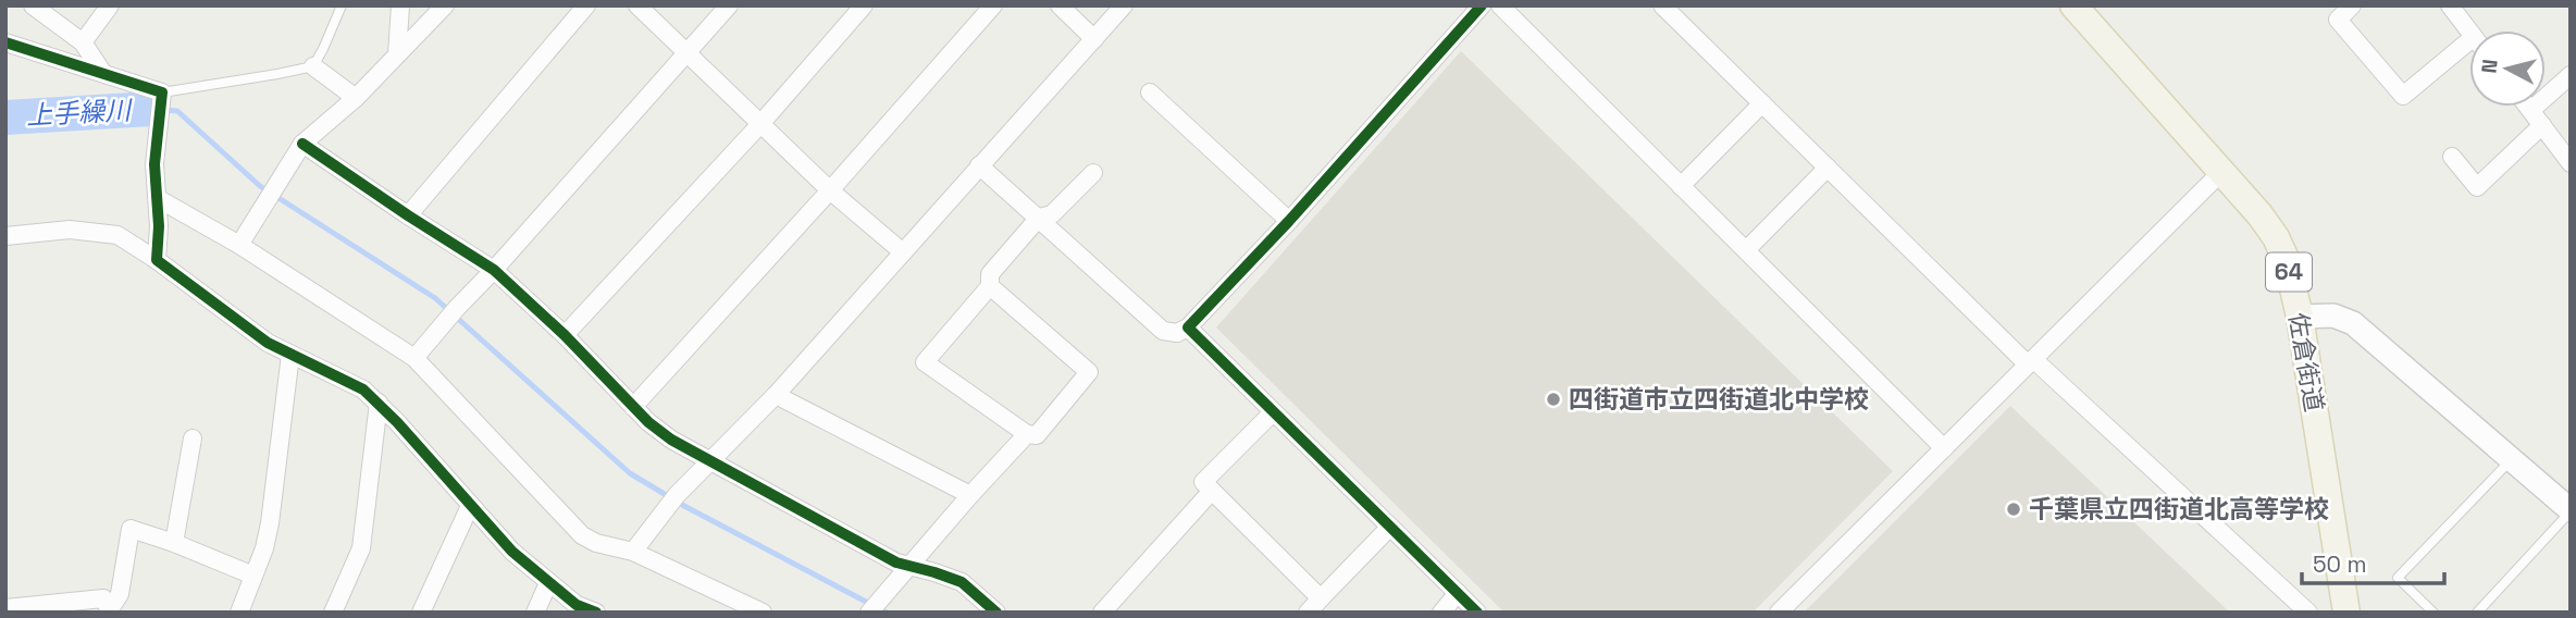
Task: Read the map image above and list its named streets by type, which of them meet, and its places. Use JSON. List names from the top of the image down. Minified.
{"streets":{"main road":["64","佐倉街道"]},"water":["上手繰川"],"places":["四街道市立四街道北中学校","千葉県立四街道北高等学校"],"scale_bar":"50 m","north":"left"}
